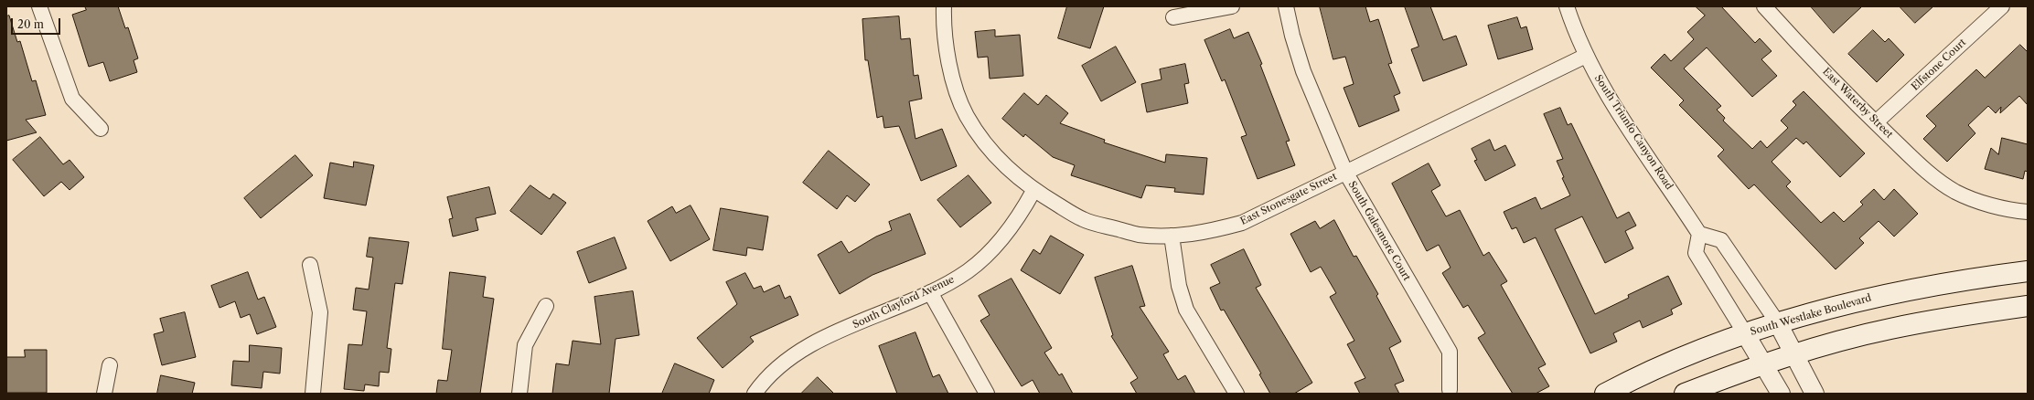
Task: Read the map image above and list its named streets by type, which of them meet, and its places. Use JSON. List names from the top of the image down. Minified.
{"streets":{"main road":["South Westlake Boulevard"],"street":["Elfstone Court","East Waterby Street","South Triunfo Canyon Road","East Stonesgate Street","South Galesmore Court","South Clayford Avenue"]},"crossings":[["Elfstone Court","East Waterby Street"],["South Triunfo Canyon Road","East Stonesgate Street"],["East Stonesgate Street","South Galesmore Court"],["East Stonesgate Street","South Clayford Avenue"]],"scale_bar":"20 m"}
